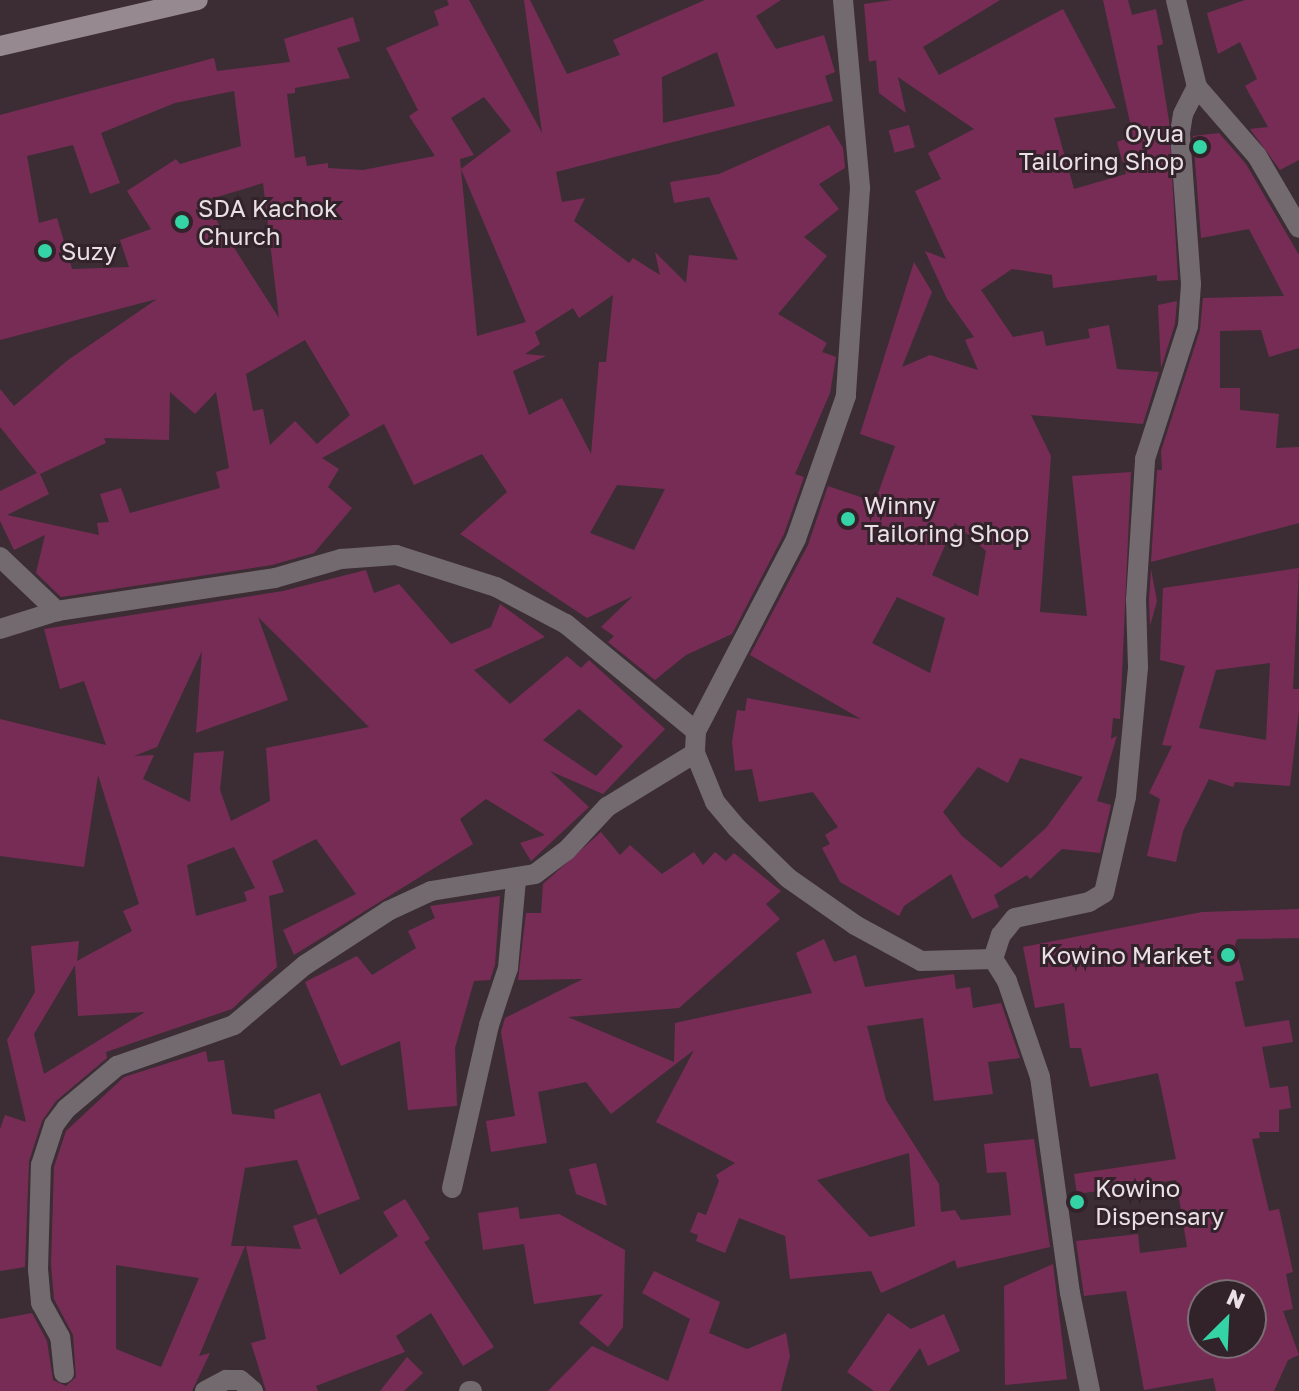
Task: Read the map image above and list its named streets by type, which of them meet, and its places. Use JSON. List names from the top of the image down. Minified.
{"places":["Oyua Tailoring Shop","SDA Kachok Church","Suzy","Winny Tailoring Shop","Kowino Market","Kowino Dispensary"],"north":"top right"}
